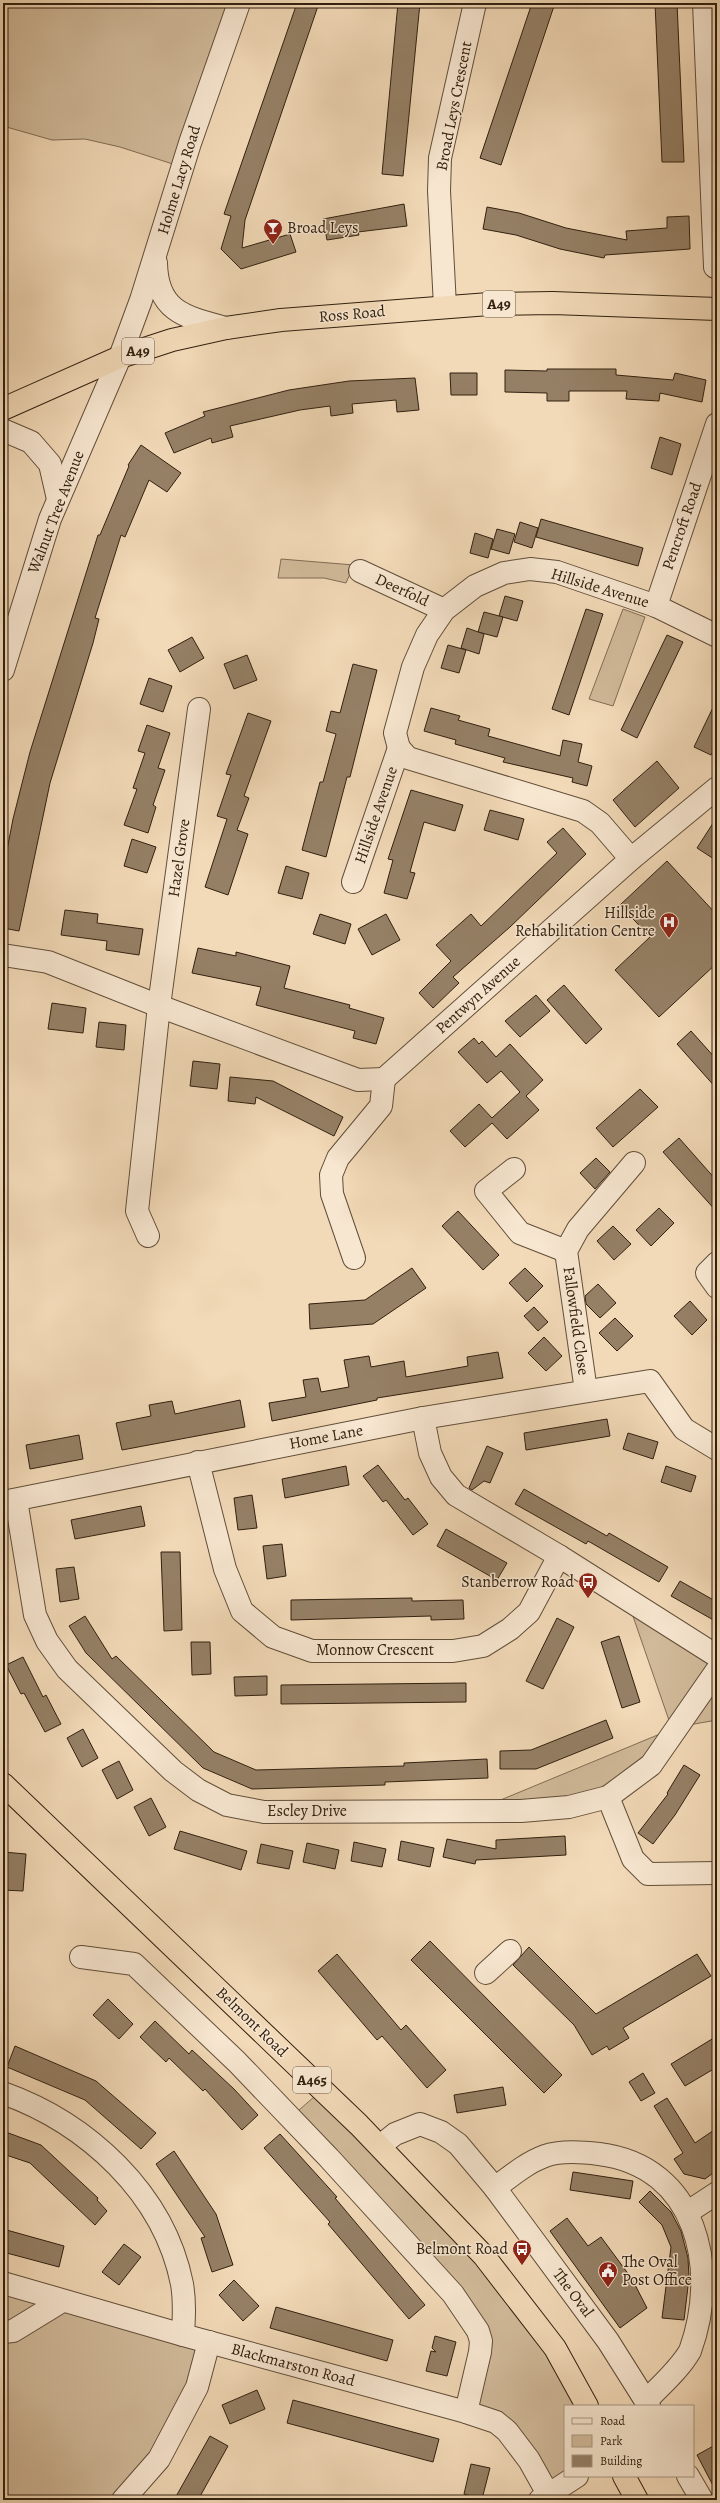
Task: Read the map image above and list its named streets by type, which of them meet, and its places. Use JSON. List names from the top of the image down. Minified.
{"streets":{"highway":["A49","Ross Road","Belmont Road","A465"],"street":["Broad Leys Crescent","Holme Lacy Road","Walnut Tree Avenue","Pencroft Road","Hillside Avenue","Deerfold","Hazel Grove","Pentwyn Avenue","Fallowfield Close","Home Lane","Monnow Crescent","Escley Drive","The Oval","Blackmarston Road"]},"crossings":[["Broad Leys Crescent","Ross Road"],["Holme Lacy Road","Ross Road"],["Holme Lacy Road","Walnut Tree Avenue"],["Ross Road","Walnut Tree Avenue"],["Pencroft Road","Hillside Avenue"],["Hillside Avenue","Deerfold"],["Hillside Avenue","Pentwyn Avenue"],["Fallowfield Close","Home Lane"],["Home Lane","Monnow Crescent"],["Home Lane","Escley Drive"],["Belmont Road","The Oval"]],"places":{"bar":["Broad Leys"],"hospital":["Hillside Rehabilitation Centre"],"bus stop":["Stanberrow Road","Belmont Road"],"public building":["The Oval Post Office"]},"legend":["Road","Park","Building"]}
